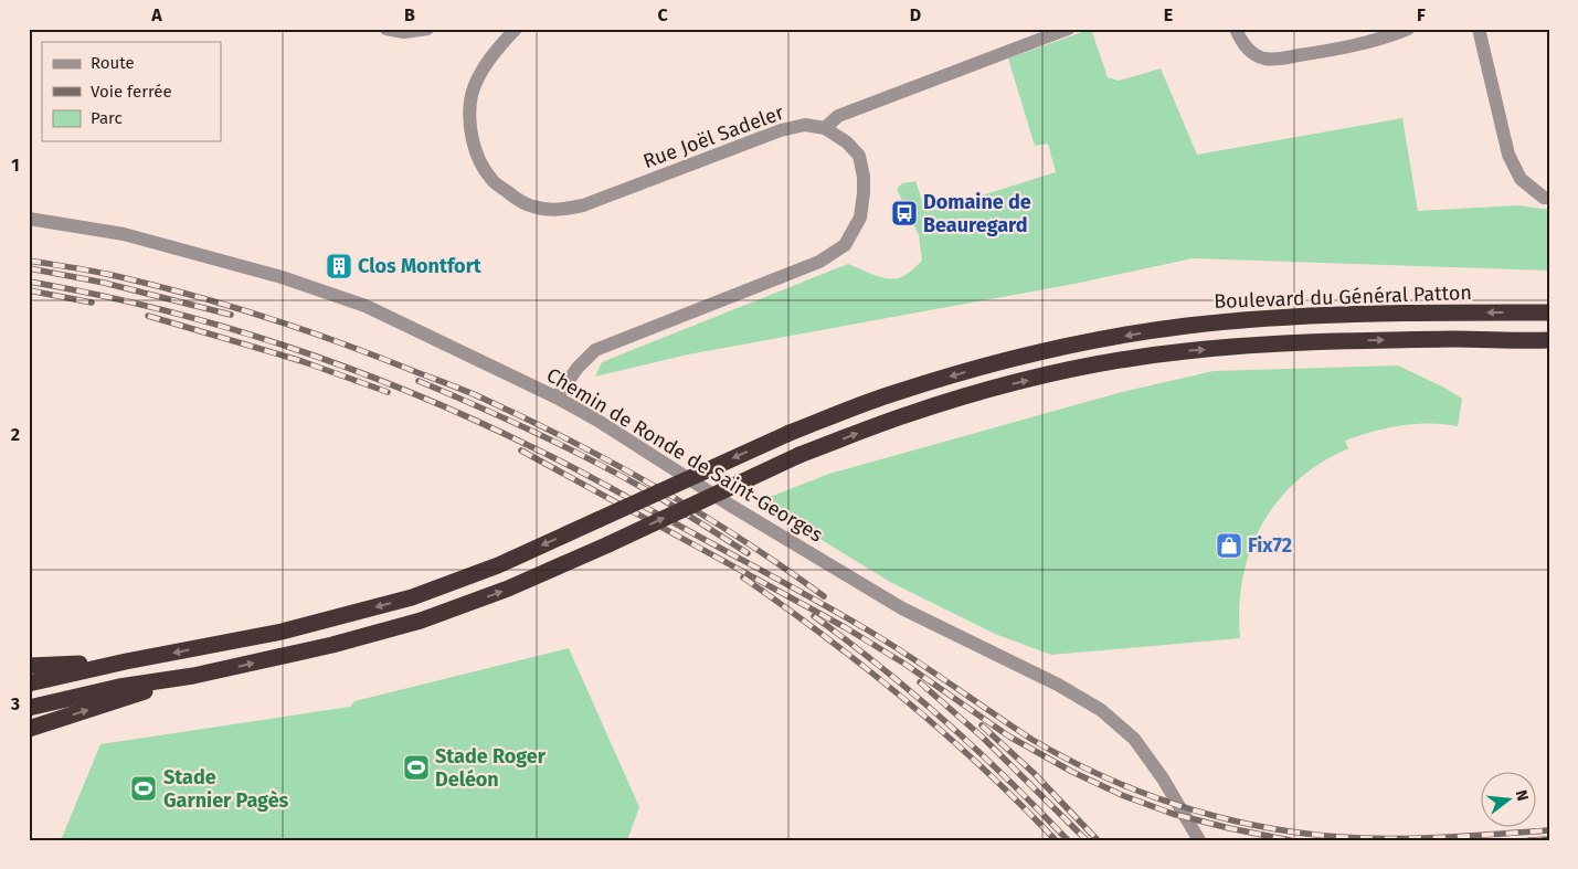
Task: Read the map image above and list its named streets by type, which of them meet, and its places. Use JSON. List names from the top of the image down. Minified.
{"streets":{"highway":["Boulevard du Général Patton"],"street":["Rue Joël Sadeler","Chemin de Ronde de Saint-Georges"]},"crossings":[["Rue Joël Sadeler","Chemin de Ronde de Saint-Georges"]],"places":{"bus stop":["Domaine de Beauregard"],"building":["Clos Montfort"],"shop":["Fix72"],"sports":["Stade Roger Deléon","Stade Garnier Pagès"]},"legend":["Route","Voie ferrée","Parc"],"north":"right","grid":{"columns":["A","B","C","D","E","F"],"rows":["1","2","3"]}}
